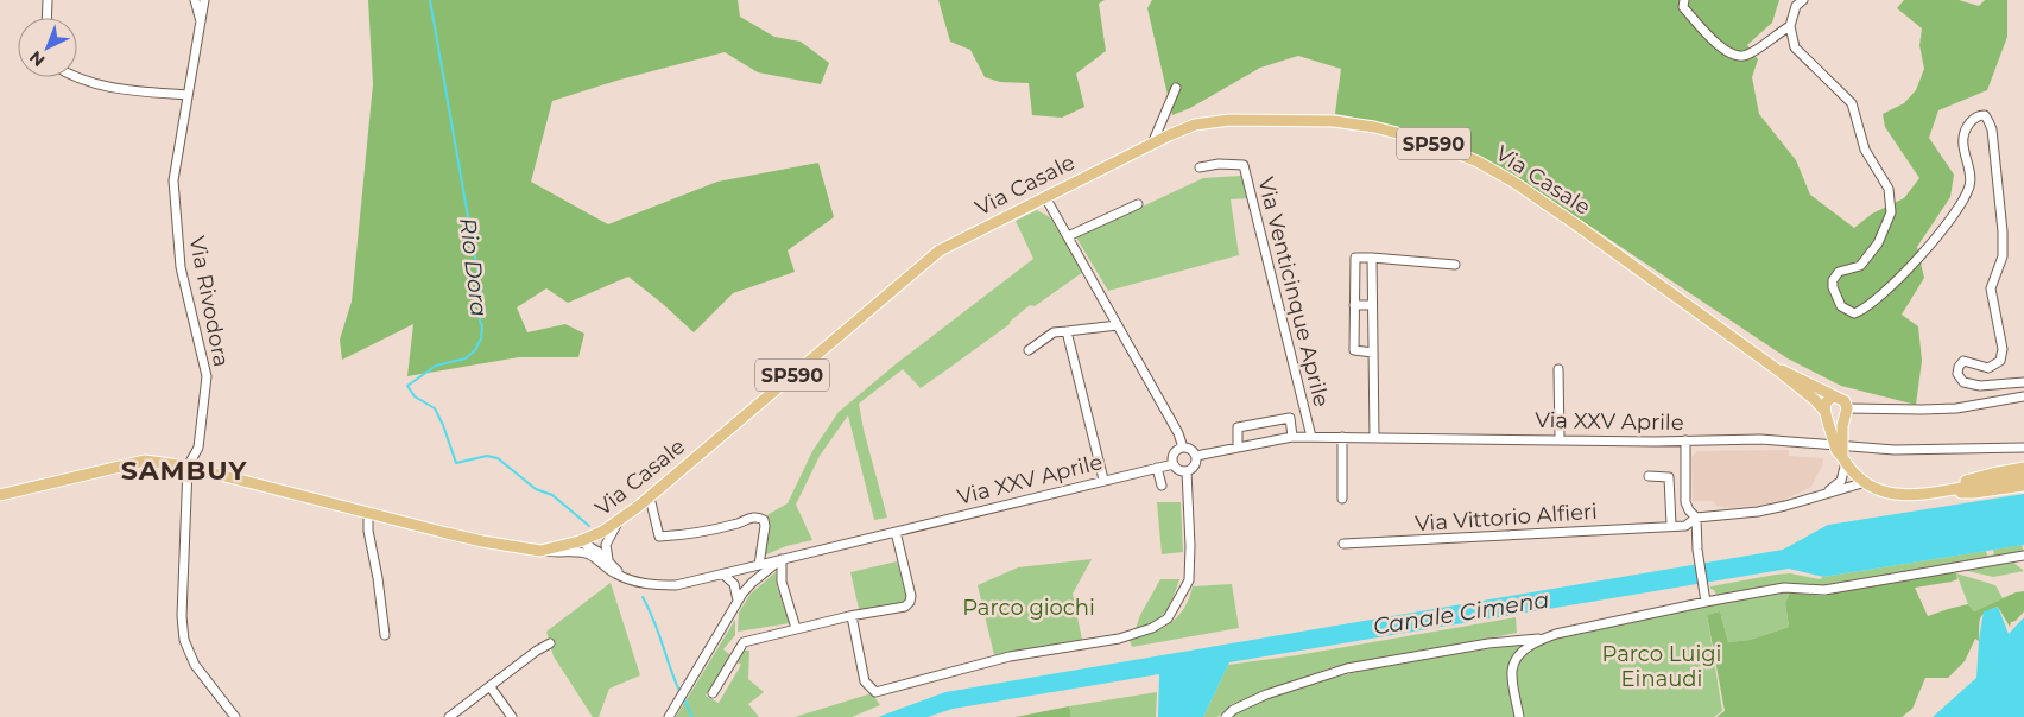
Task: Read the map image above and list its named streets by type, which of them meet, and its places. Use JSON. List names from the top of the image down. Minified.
{"streets":{"main road":["SP590","Via Casale"],"street":["Via Venticinque Aprile","Via Rivodora","Via XXV Aprile","Via Vittorio Alfieri"]},"crossings":[["SP590","Via Casale"],["Via Casale","Via Rivodora"],["Via Casale","Via XXV Aprile"],["Via Venticinque Aprile","Via XXV Aprile"]],"districts":["SAMBUY"],"water":["Rio Dora","Canale Cimena"],"parks":["Parco giochi","Parco Luigi Einaudi"],"north":"bottom left"}
